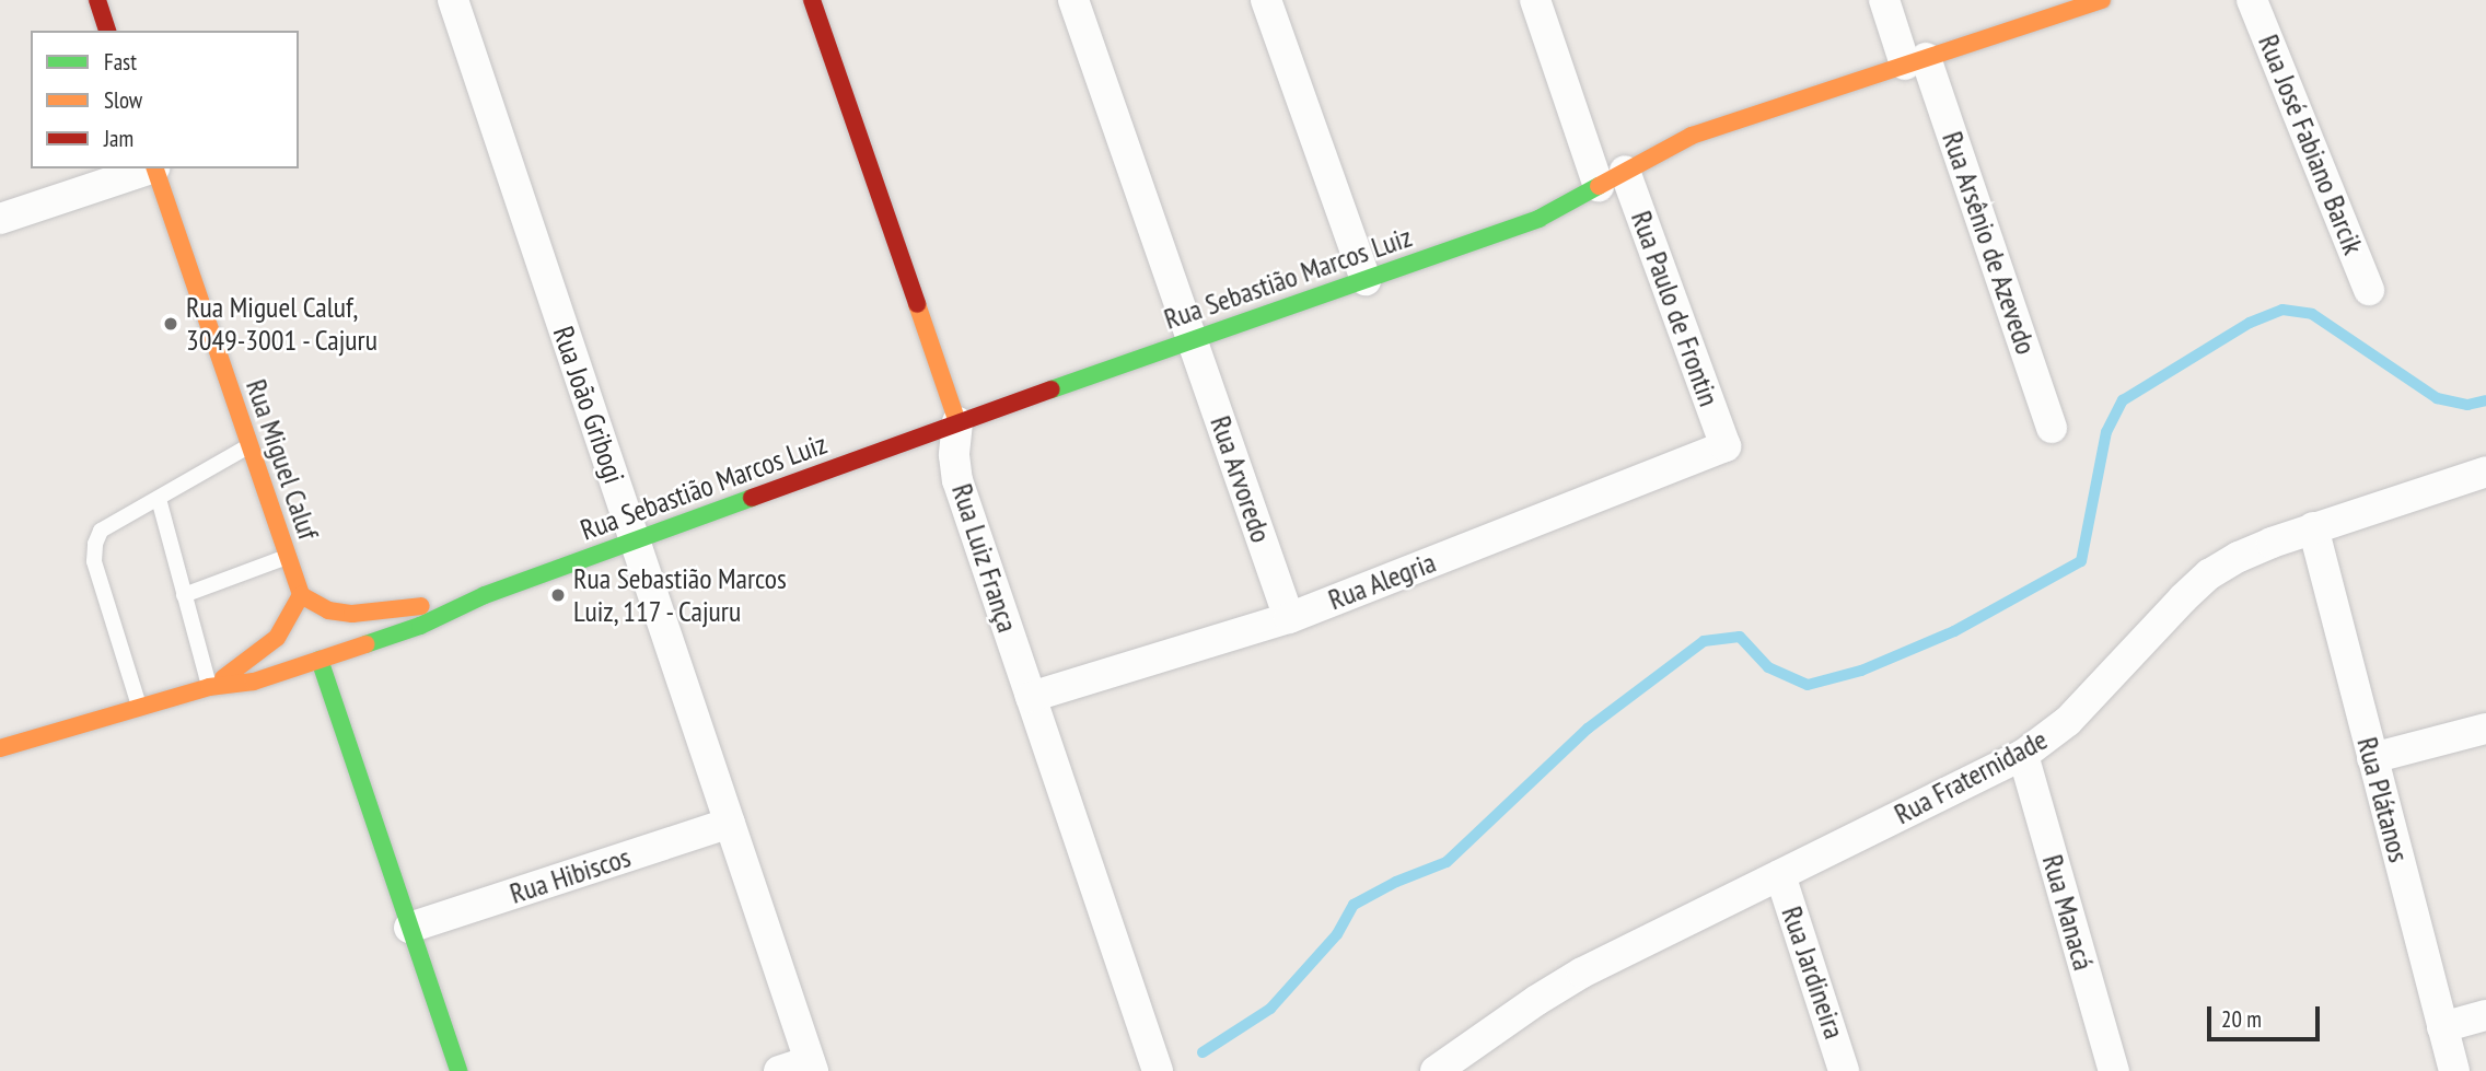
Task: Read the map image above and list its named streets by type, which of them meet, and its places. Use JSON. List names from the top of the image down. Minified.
{"streets":{"main road":["Rua Sebastião Marcos Luiz","Rua Miguel Caluf","Rua Luiz França"],"street":["Rua José Fabiano Barcik","Rua Arsênio de Azevedo","Rua Paulo de Frontin","Rua João Gribogi","Rua Arvoredo","Rua Alegria","Rua Fraternidade","Rua Plátanos","Rua Hibiscos","Rua Manacá","Rua Jardineira"]},"crossings":[["Rua Arsênio de Azevedo","Rua Sebastião Marcos Luiz"],["Rua Sebastião Marcos Luiz","Rua Paulo de Frontin"],["Rua Sebastião Marcos Luiz","Rua João Gribogi"],["Rua Sebastião Marcos Luiz","Rua Miguel Caluf"],["Rua Sebastião Marcos Luiz","Rua Arvoredo"],["Rua Sebastião Marcos Luiz","Rua Luiz França"],["Rua Paulo de Frontin","Rua Alegria"],["Rua João Gribogi","Rua Hibiscos"],["Rua Arvoredo","Rua Alegria"],["Rua Luiz França","Rua Alegria"],["Rua Fraternidade","Rua Plátanos"],["Rua Fraternidade","Rua Manacá"],["Rua Fraternidade","Rua Jardineira"]],"places":["Rua Miguel Caluf, 3049-3001 - Cajuru","Rua Sebastião Marcos Luiz, 117 - Cajuru"],"legend":["Fast","Slow","Jam"],"scale_bar":"20 m"}
